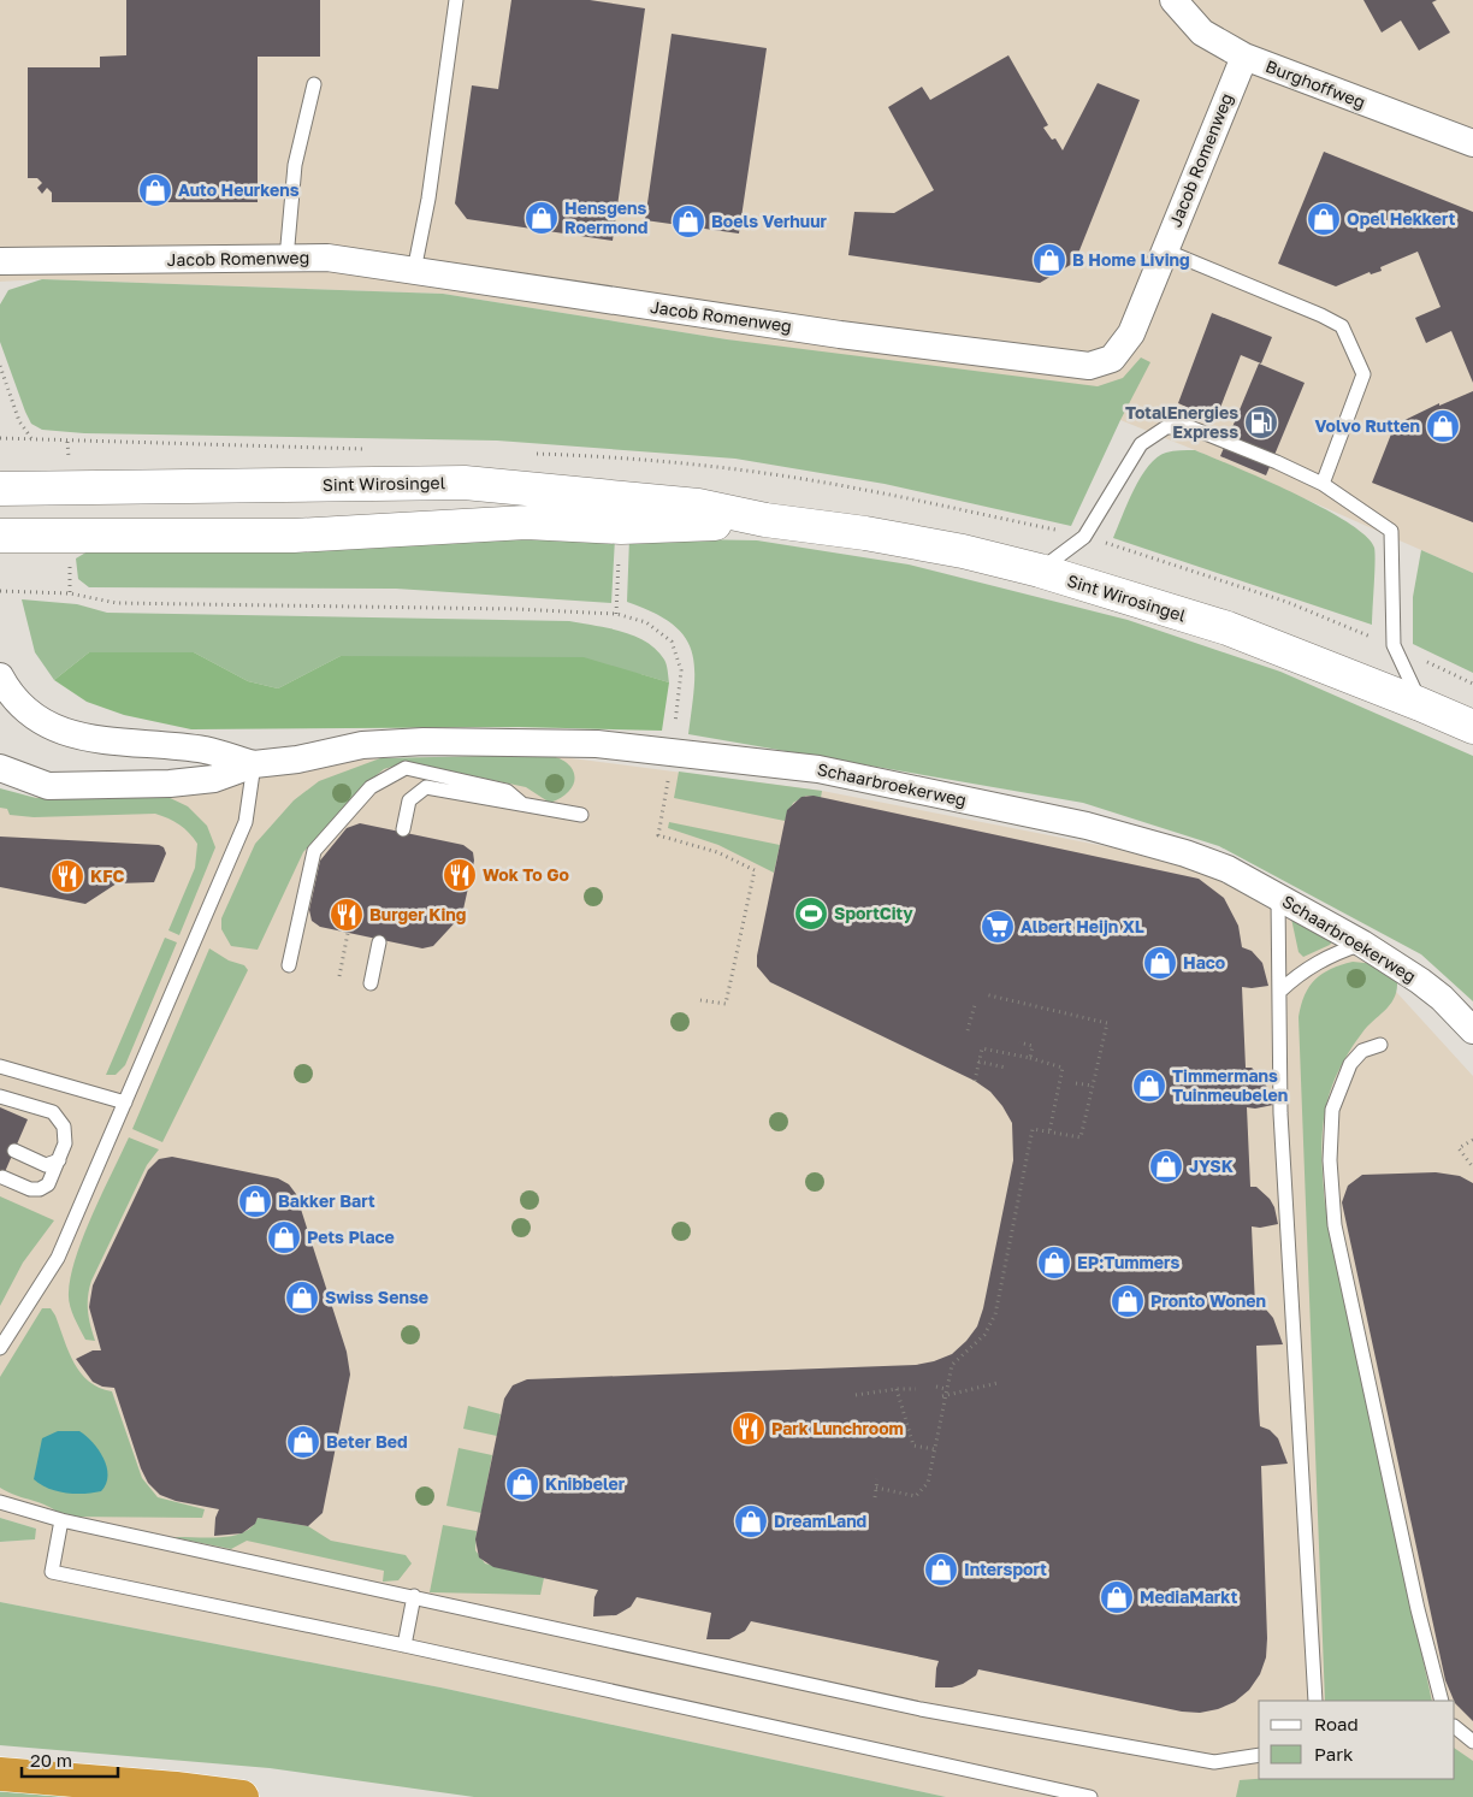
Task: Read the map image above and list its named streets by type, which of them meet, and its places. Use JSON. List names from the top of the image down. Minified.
{"streets":{"main road":["Sint Wirosingel"],"street":["Burghoffweg","Jacob Romenweg","Schaarbroekerweg"]},"crossings":[["Burghoffweg","Jacob Romenweg"]],"places":{"shop":["Auto Heurkens","Hensgens Roermond","Opel Hekkert","Boels Verhuur","B Home Living","Volvo Rutten","Haco","Timmermans Tuinmeubelen","JYSK","Bakker Bart","Pets Place","EP:Tummers","Swiss Sense","Pronto Wonen","Beter Bed","Knibbeler","DreamLand","Intersport","MediaMarkt"],"fuel station":["TotalEnergies Express"],"restaurant":["Wok To Go","KFC","Burger King","Park Lunchroom"],"sports":["SportCity"],"supermarket":["Albert Heijn XL"]},"legend":["Road","Park"],"scale_bar":"20 m"}
